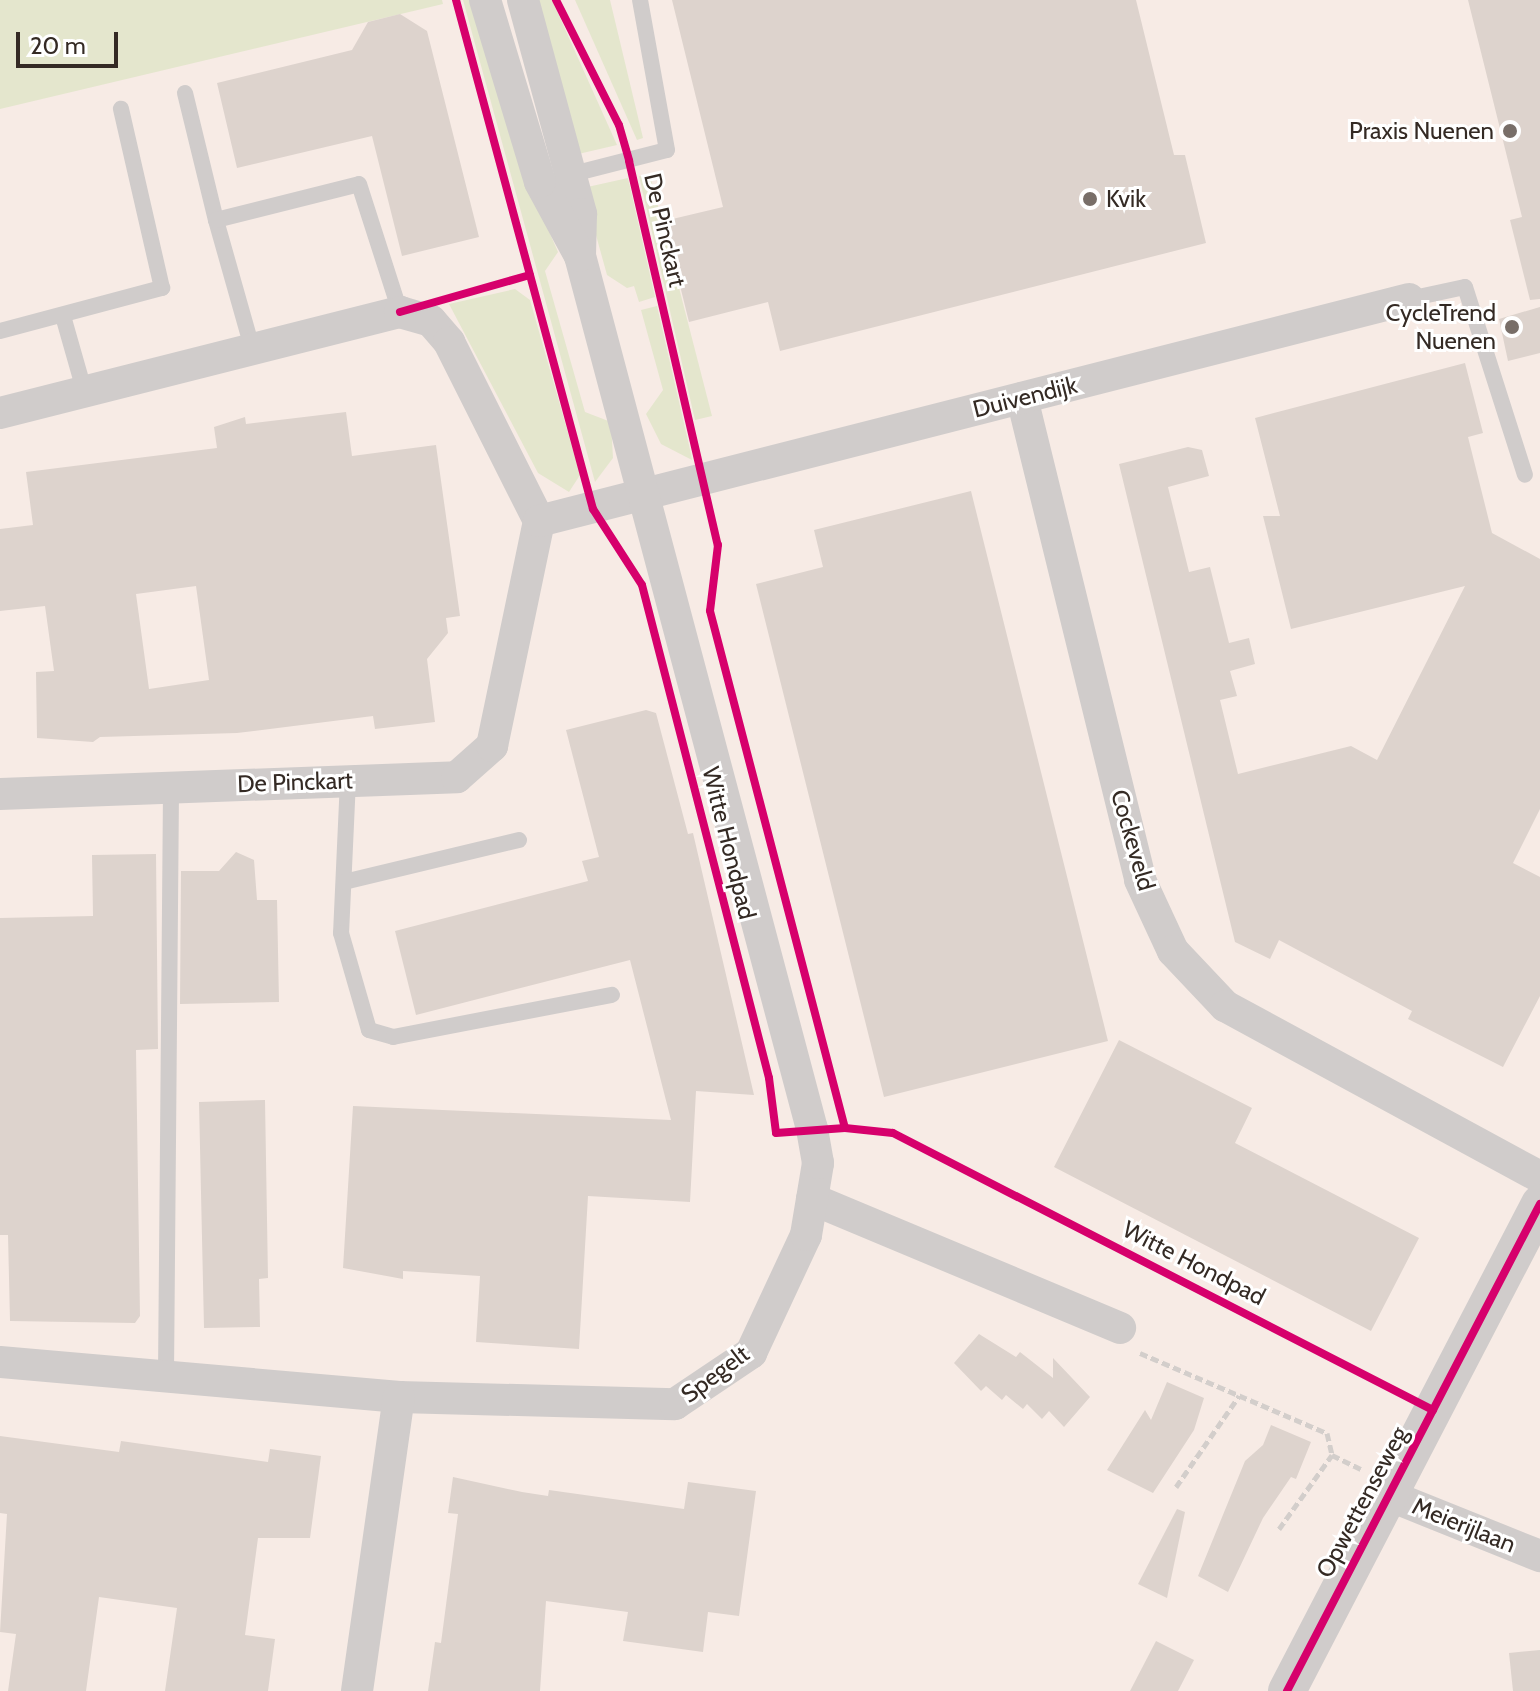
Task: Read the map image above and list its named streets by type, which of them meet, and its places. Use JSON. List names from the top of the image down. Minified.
{"streets":{"street":["De Pinckart","Duivendijk","Cockeveld","Witte Hondpad","Spegelt","Opwettenseweg","Meierijlaan"]},"crossings":[["Duivendijk","Cockeveld"],["Duivendijk","Witte Hondpad"],["Witte Hondpad","Spegelt"],["Opwettenseweg","Meierijlaan"]],"places":["Praxis Nuenen","Kvik","CycleTrend Nuenen"],"scale_bar":"20 m"}
